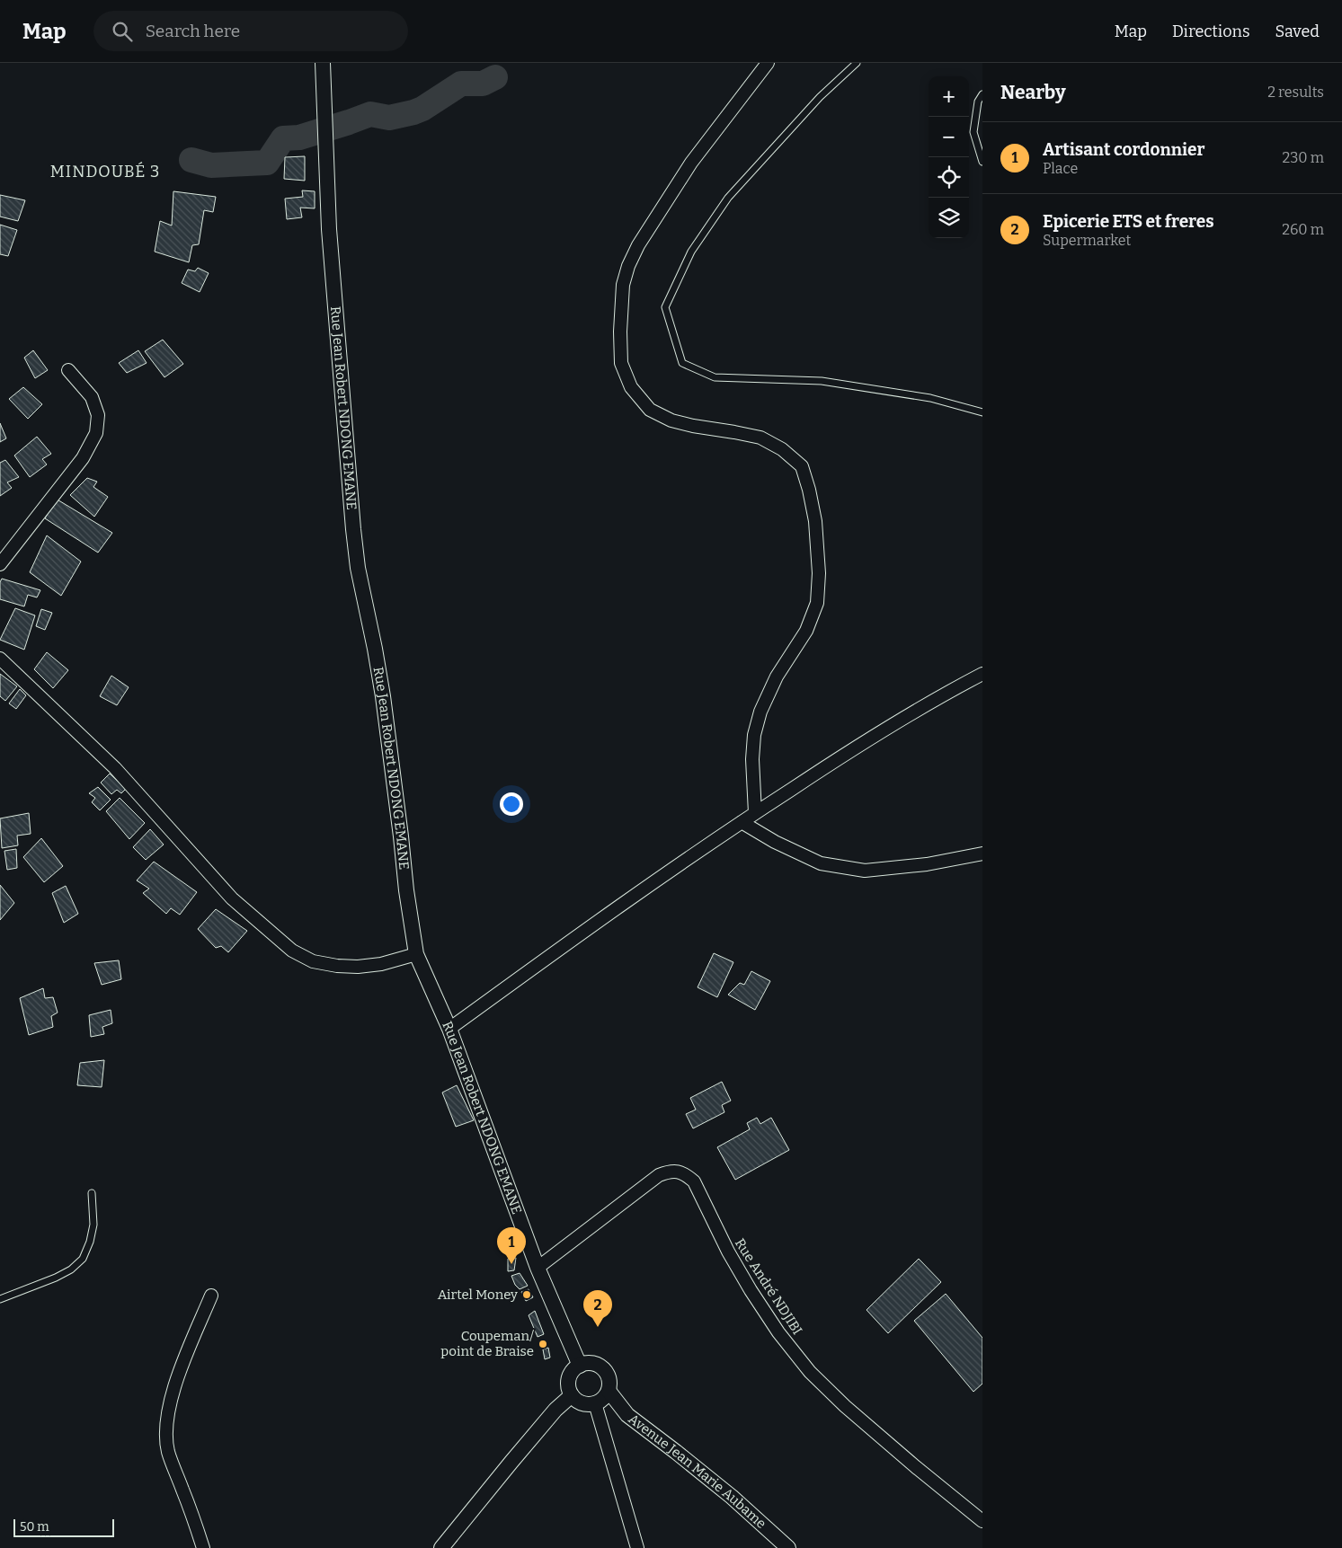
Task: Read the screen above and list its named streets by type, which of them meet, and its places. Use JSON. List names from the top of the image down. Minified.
{"streets":{"street":["Rue Jean Robert NDONG EMANE","Rue André NDJIBI","Avenue Jean Marie Aubame"]},"crossings":[["Rue Jean Robert NDONG EMANE","Rue André NDJIBI"],["Rue Jean Robert NDONG EMANE","Avenue Jean Marie Aubame"]],"districts":["MINDOUBÉ 3"],"places":["Airtel Money","Coupeman/ point de Braise"],"scale_bar":"50 m","page":{"header":"Map","search":"Search here","nav":["Map","Directions","Saved"],"heading":["Nearby","2 results"],"map_buttons":["+","−"],"list":[{"mark":"1","name":"Artisant cordonnier","note":"Place","value":"230 m"},{"mark":"2","name":"Epicerie ETS et freres","note":"Supermarket","value":"260 m"}],"pins":["1","2"],"scale":"50 m"}}
